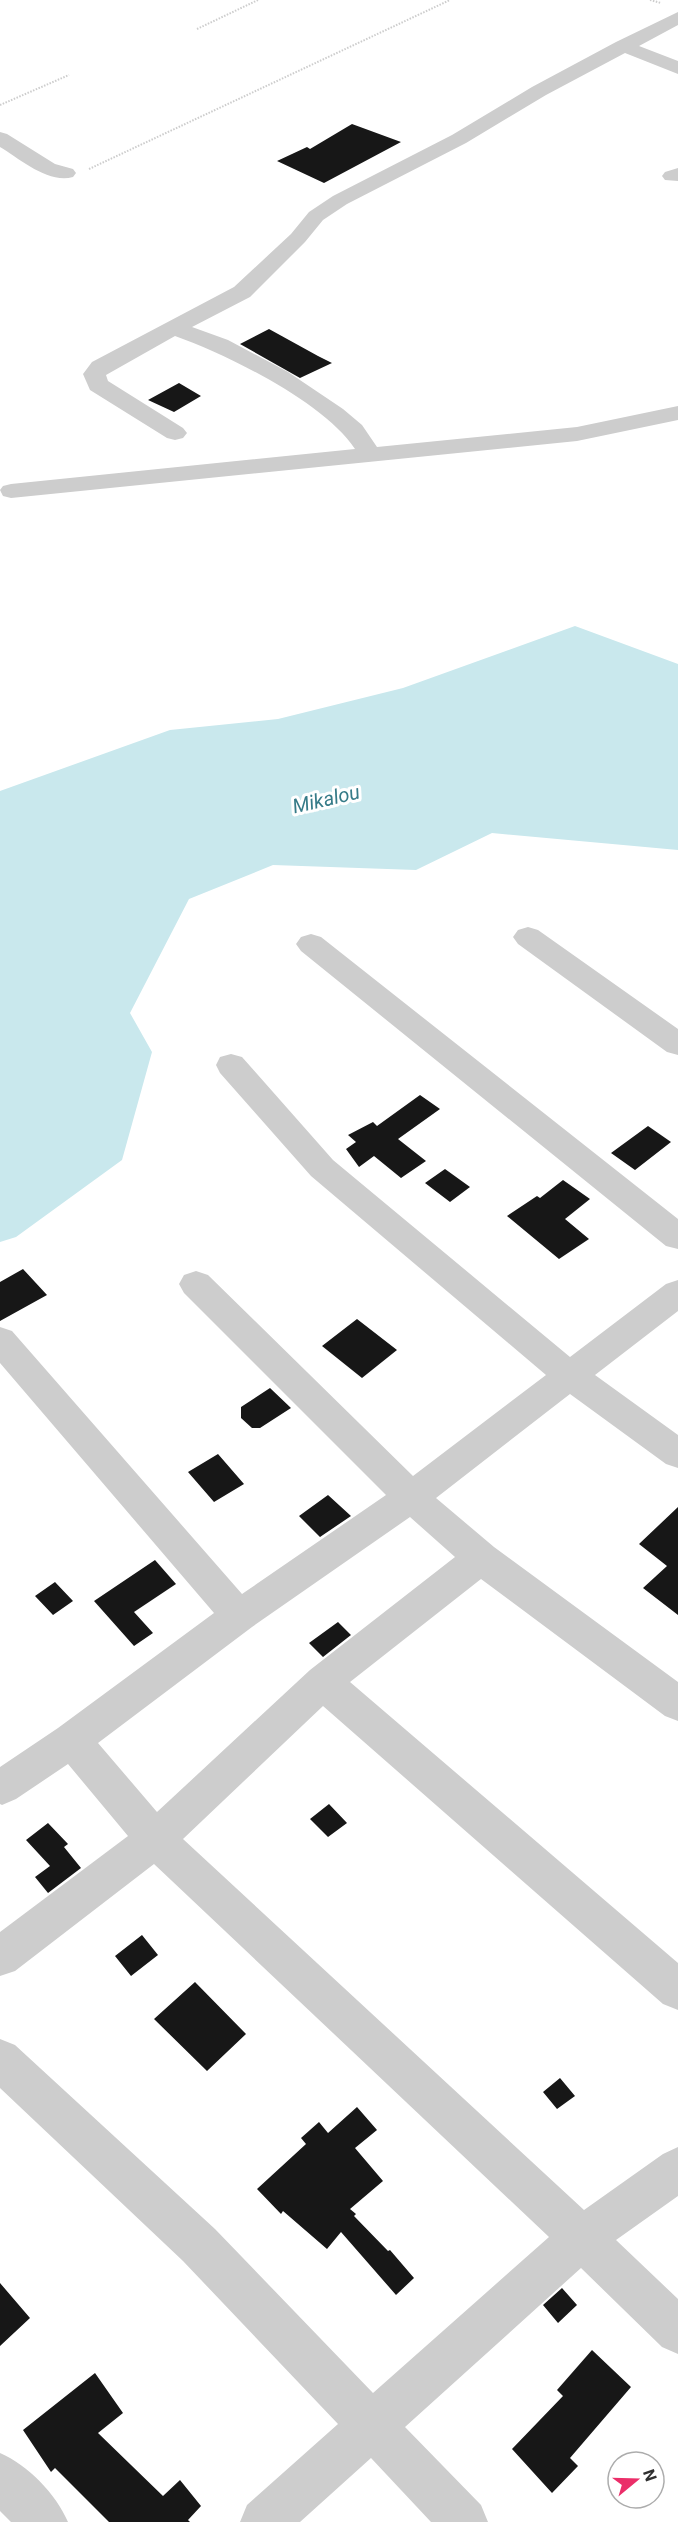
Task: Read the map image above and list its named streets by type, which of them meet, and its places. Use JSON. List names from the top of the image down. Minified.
{"water":["Mikalou"],"north":"right"}
